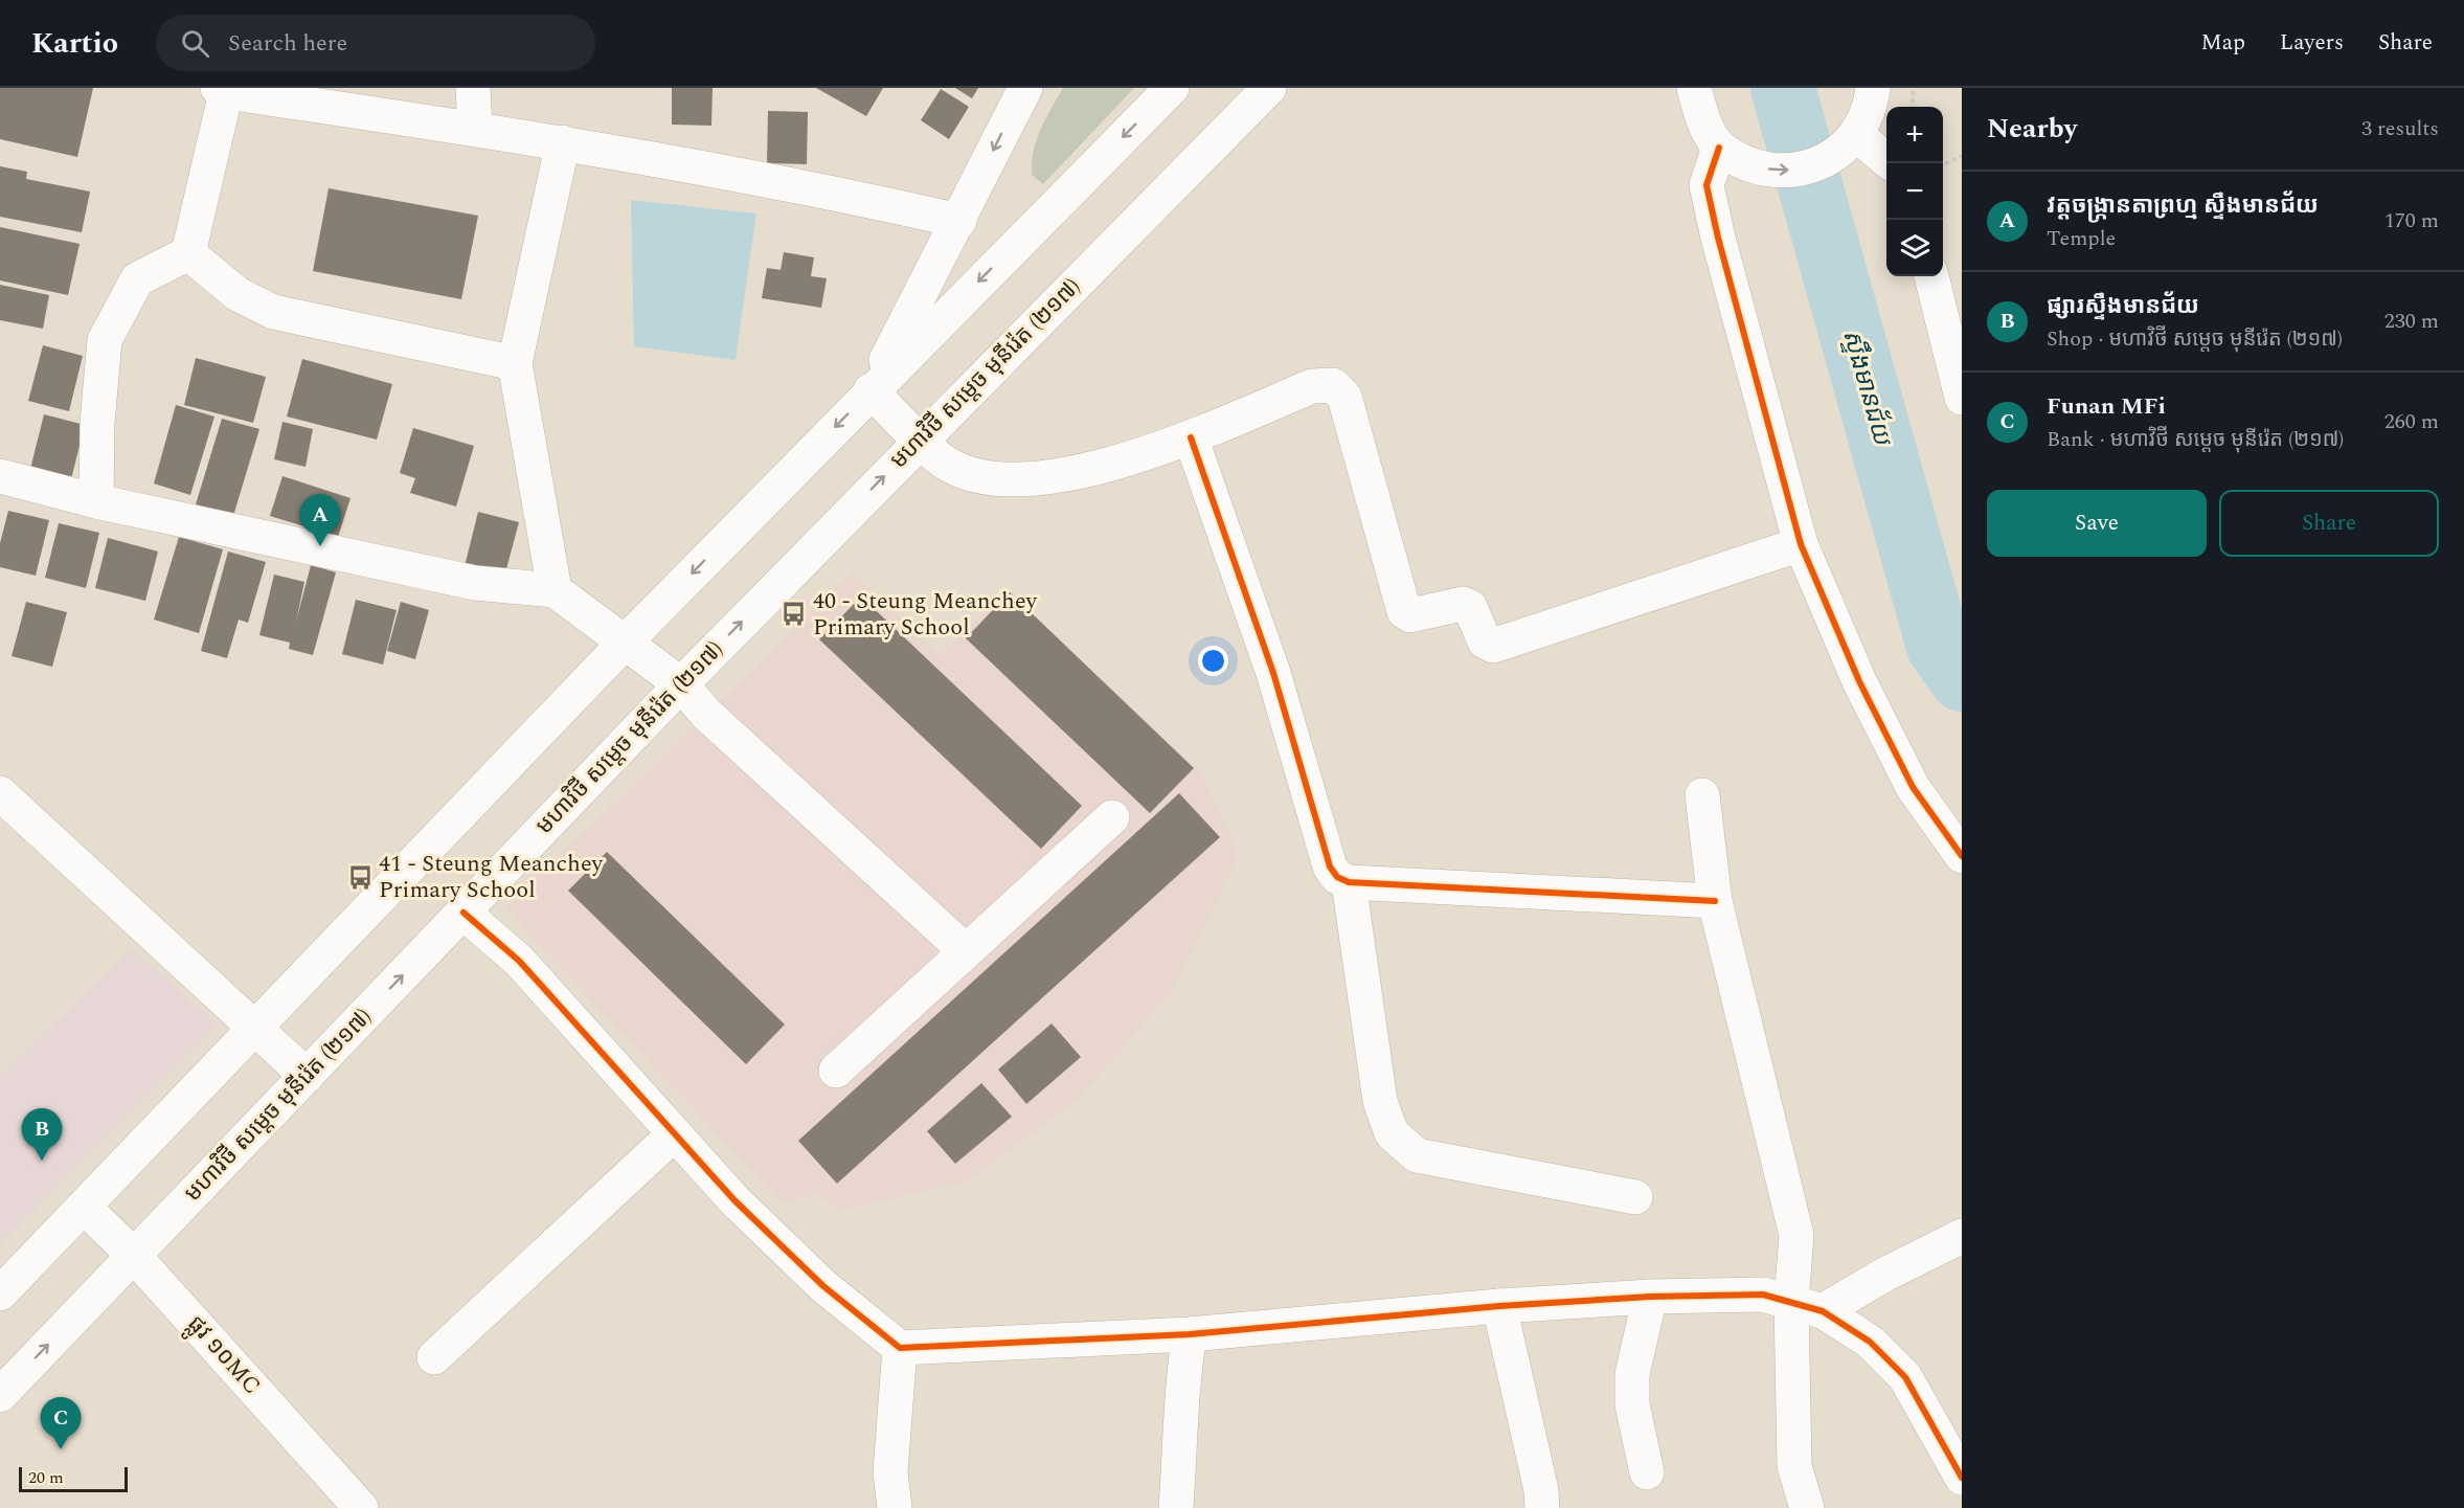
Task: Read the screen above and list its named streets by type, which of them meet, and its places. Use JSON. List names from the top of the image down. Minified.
{"streets":{"street":["មហាវិថី សម្តេច មុនីរ៉េត (២១៧)","ផ្លូវ ១០MC"]},"crossings":[["មហាវិថី សម្តេច មុនីរ៉េត (២១៧)","ផ្លូវ ១០MC"]],"water":["ស្ទឹងមានជ័យ"],"places":{"bus stop":["40 - Steung Meanchey Primary School","41 - Steung Meanchey Primary School"]},"scale_bar":"20 m","page":{"header":"Kartio","search":"Search here","nav":["Map","Layers","Share"],"heading":["Nearby","3 results"],"map_buttons":["+","−"],"list":[{"mark":"A","name":"វត្តចង្ក្រានតាព្រហ្ម ស្ទឹងមានជ័យ","note":"Temple","value":"170 m"},{"mark":"B","name":"ផ្សារស្ទឹងមានជ័យ","note":"Shop · មហាវិថី សម្តេច មុនីរ៉េត (២១៧)","value":"230 m"},{"mark":"C","name":"Funan MFi","note":"Bank · មហាវិថី សម្តេច មុនីរ៉េត (២១៧)","value":"260 m"}],"buttons":["Save","Share"],"pins":["A","B","C"],"scale":"20 m"}}
